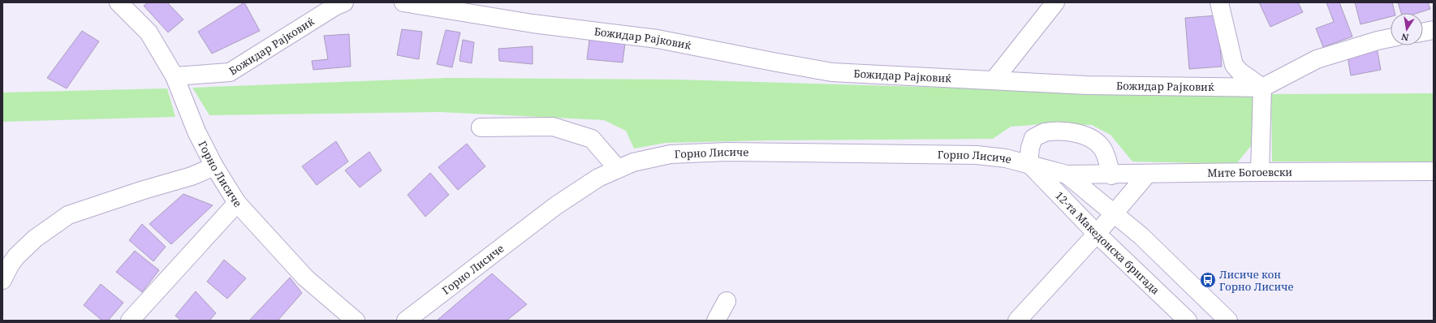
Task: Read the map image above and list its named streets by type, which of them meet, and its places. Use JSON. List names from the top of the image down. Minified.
{"streets":{"street":["Божидар Рајковиќ","Горно Лисиче","Мите Богоевски","12-та Македонска бригада"]},"crossings":[["Божидар Рајковиќ","Горно Лисиче"],["Горно Лисиче","Мите Богоевски"],["Горно Лисиче","12-та Македонска бригада"],["Мите Богоевски","12-та Македонска бригада"]],"places":{"bus stop":["Лисиче кон Горно Лисиче"]},"north":"bottom"}
